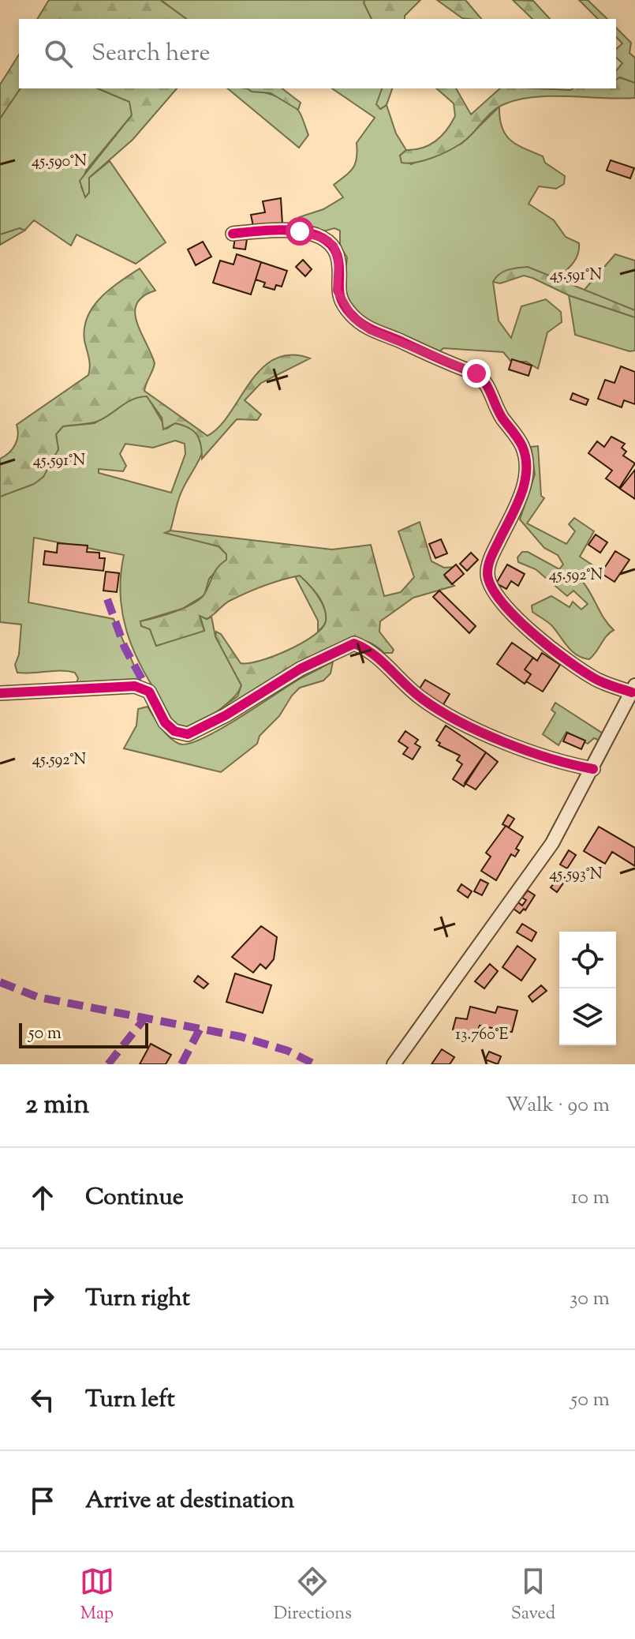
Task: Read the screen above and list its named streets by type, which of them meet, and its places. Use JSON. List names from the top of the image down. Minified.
{"scale_bar":"50 m","page":{"search":"Search here","scale":"50 m","heading":["2 min","Walk · 90 m"],"list":[["Continue","10 m"],["Turn right","30 m"],["Turn left","50 m"],"Arrive at destination"],"nav":["Map","Directions","Saved"]},"coordinates":["45.590°N","45.591°N","45.592°N","45.593°N","13.760°E"]}
